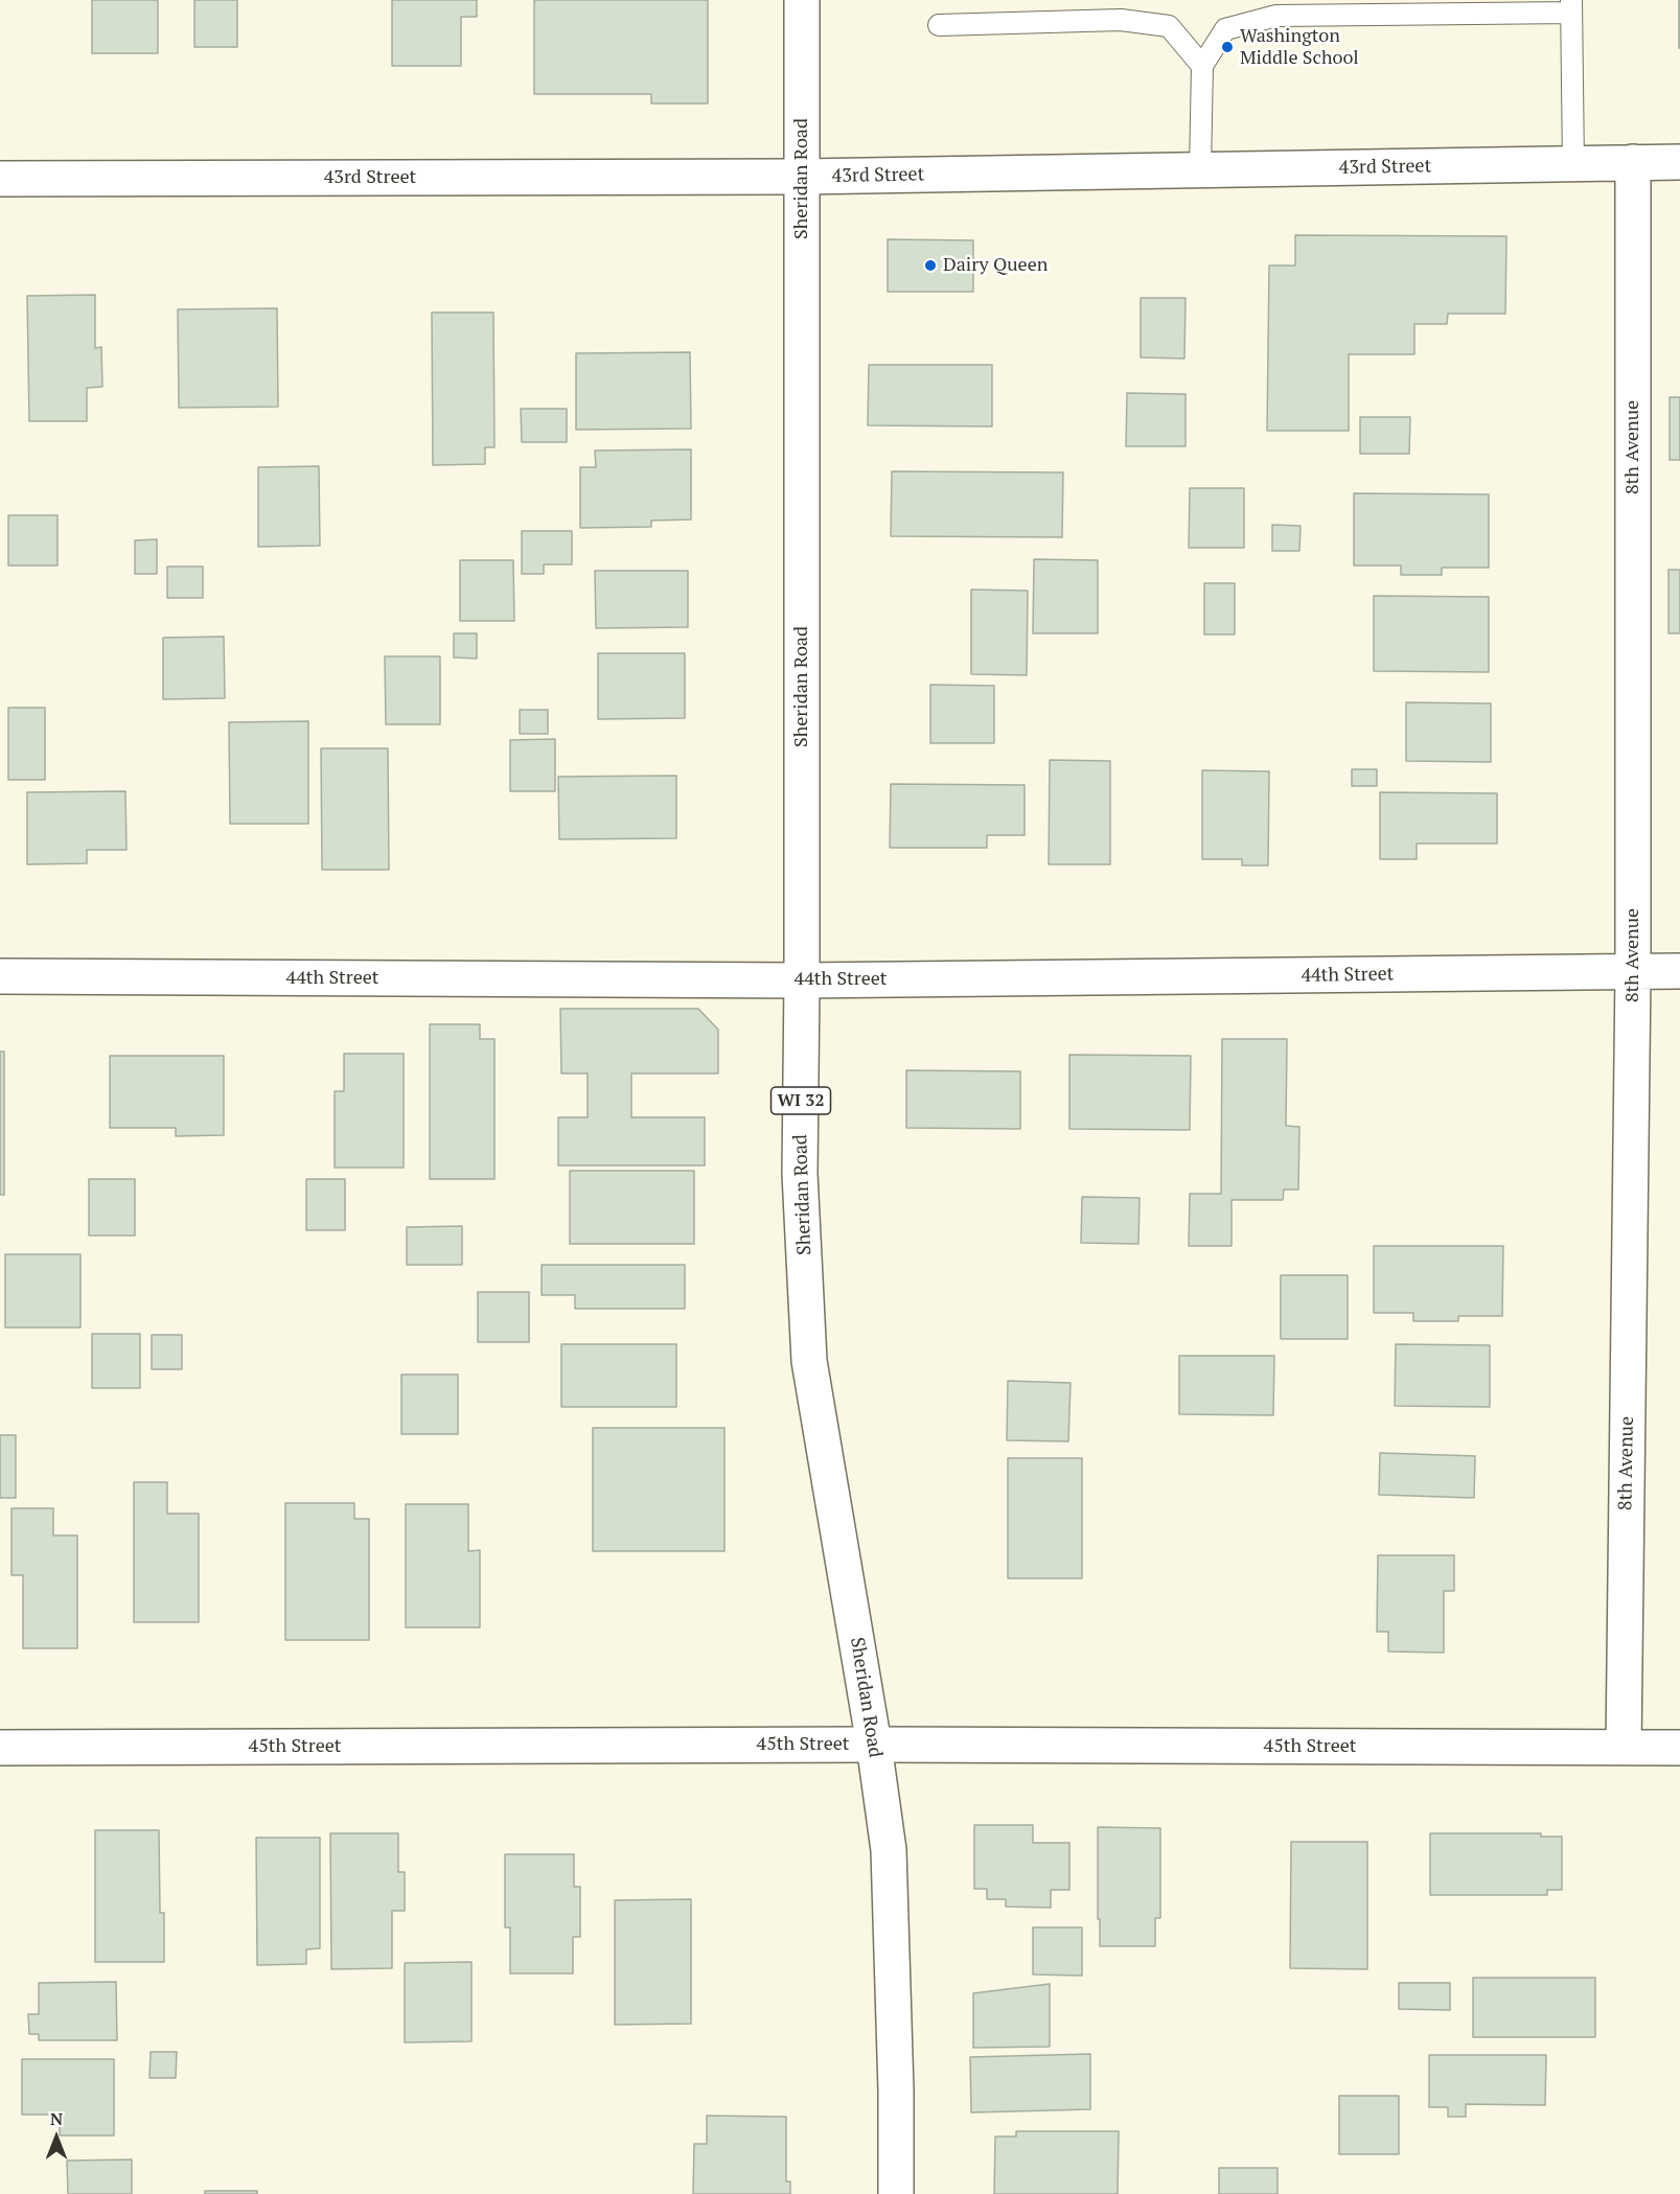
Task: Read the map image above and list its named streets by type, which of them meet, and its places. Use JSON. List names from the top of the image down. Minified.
{"streets":{"street":["43rd Street","Sheridan Road","8th Avenue","44th Street","WI 32","45th Street"]},"crossings":[["43rd Street","Sheridan Road"],["43rd Street","8th Avenue"],["Sheridan Road","44th Street"],["Sheridan Road","45th Street"],["8th Avenue","44th Street"],["8th Avenue","45th Street"]],"places":["Washington Middle School","Dairy Queen"],"north":"top"}
